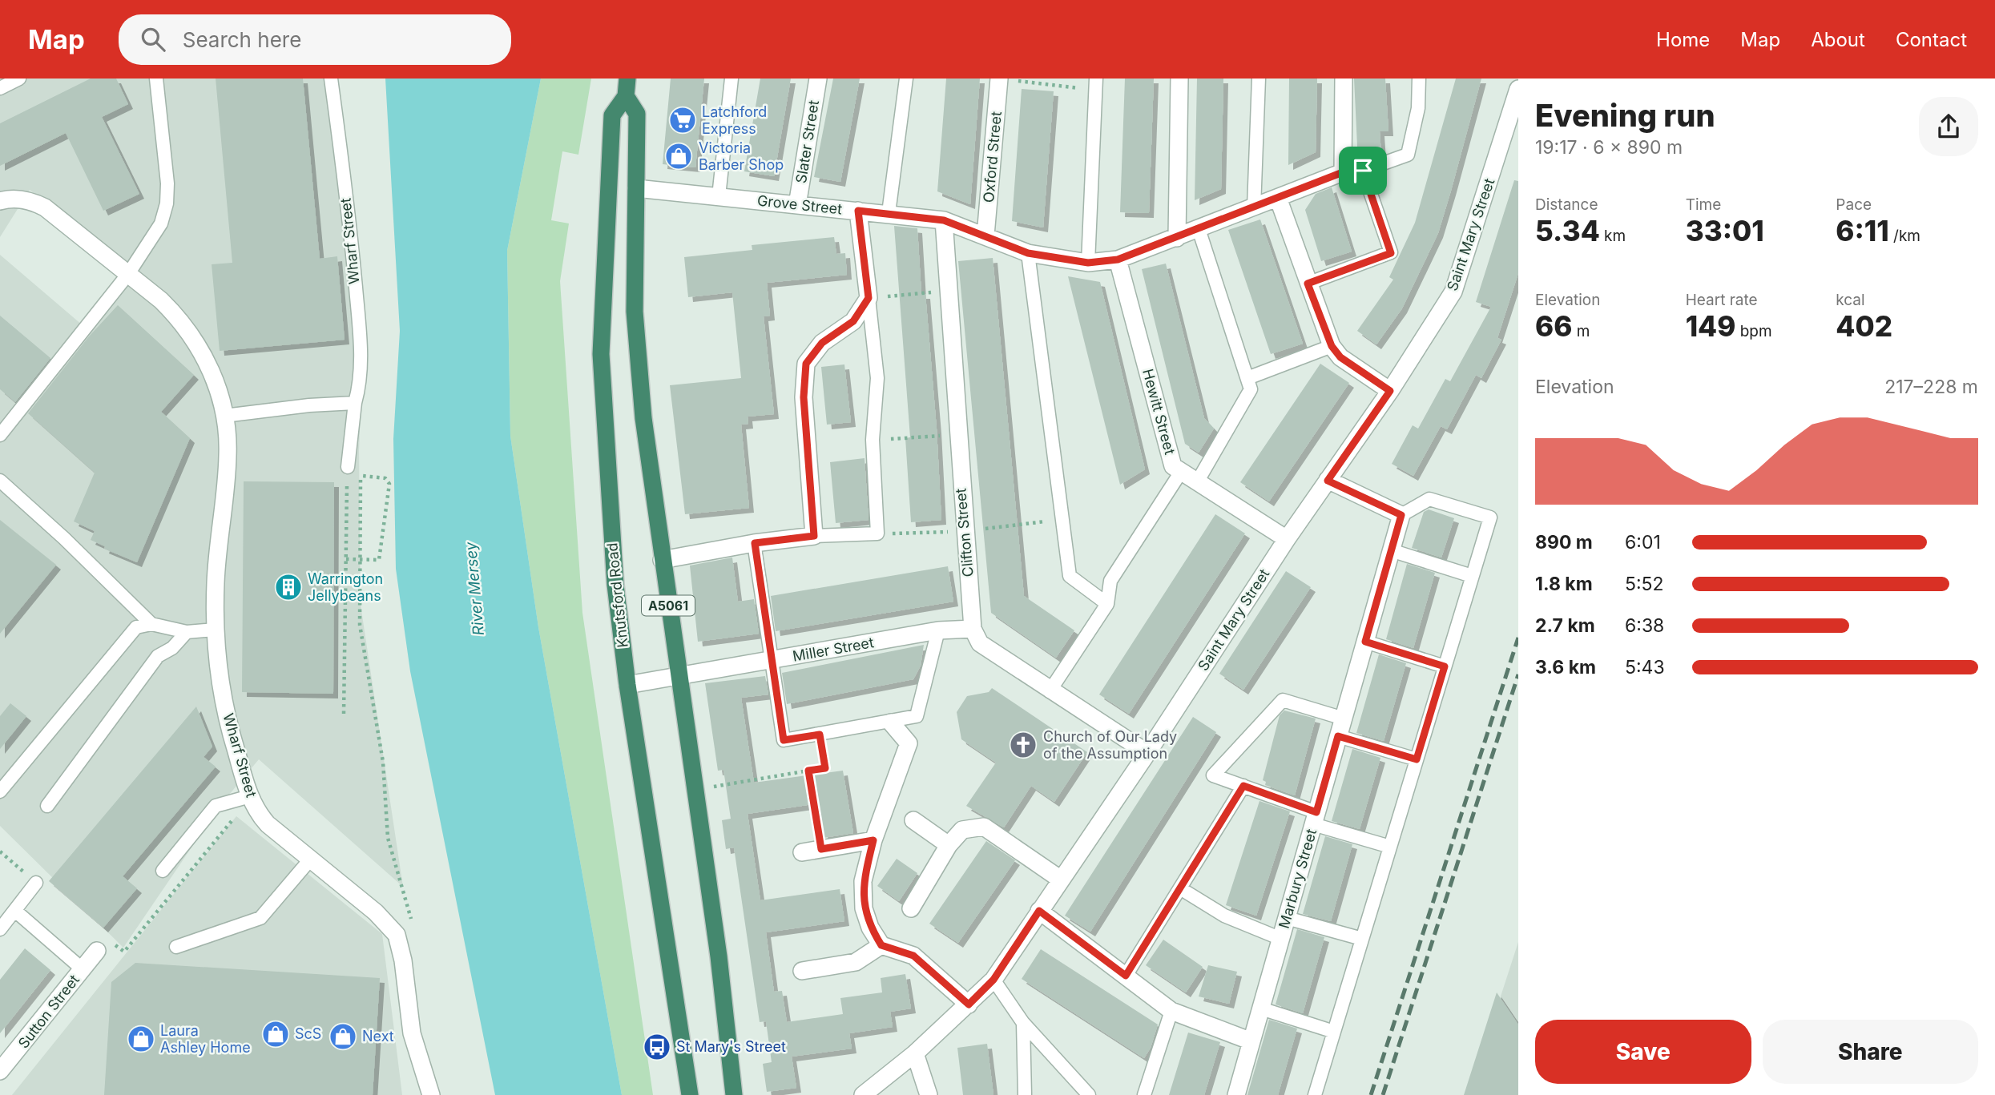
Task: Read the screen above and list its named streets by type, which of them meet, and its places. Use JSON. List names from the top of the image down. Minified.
{"streets":{"highway":["Knutsford Road","A5061"],"street":["Slater Street","Oxford Street","Grove Street","Saint Mary Street","Wharf Street","Hewitt Street","Clifton Street","Miller Street","Marbury Street","Sutton Street"]},"crossings":[["Slater Street","Grove Street"],["Oxford Street","Grove Street"],["Grove Street","Hewitt Street"],["Grove Street","Clifton Street"],["Grove Street","Knutsford Road"],["Saint Mary Street","Hewitt Street"],["Clifton Street","Miller Street"],["Knutsford Road","Miller Street"]],"water":["River Mersey"],"places":{"supermarket":["Latchford Express"],"shop":["Victoria Barber Shop","ScS","Next","Laura Ashley Home"],"building":["Warrington Jellybeans"],"church":["Church of Our Lady of the Assumption"],"bus stop":["St Mary's Street"]},"page":{"header":"Map","search":"Search here","nav":["Home","Map","About","Contact"],"heading":["Evening run","19:17 · 6 × 890 m"],"stats":[["Distance","5.34 km"],["Time","33:01"],["Pace","6:11 /km"],["Elevation","66 m"],["Heart rate","149 bpm"],["kcal","402"]],"chart":["Elevation","217–228 m"],"list":[{"name":"890 m","note":"6:01"},{"name":"1.8 km","note":"5:52"},{"name":"2.7 km","note":"6:38"},{"name":"3.6 km","note":"5:43"}],"buttons":["Save","Share"]}}
